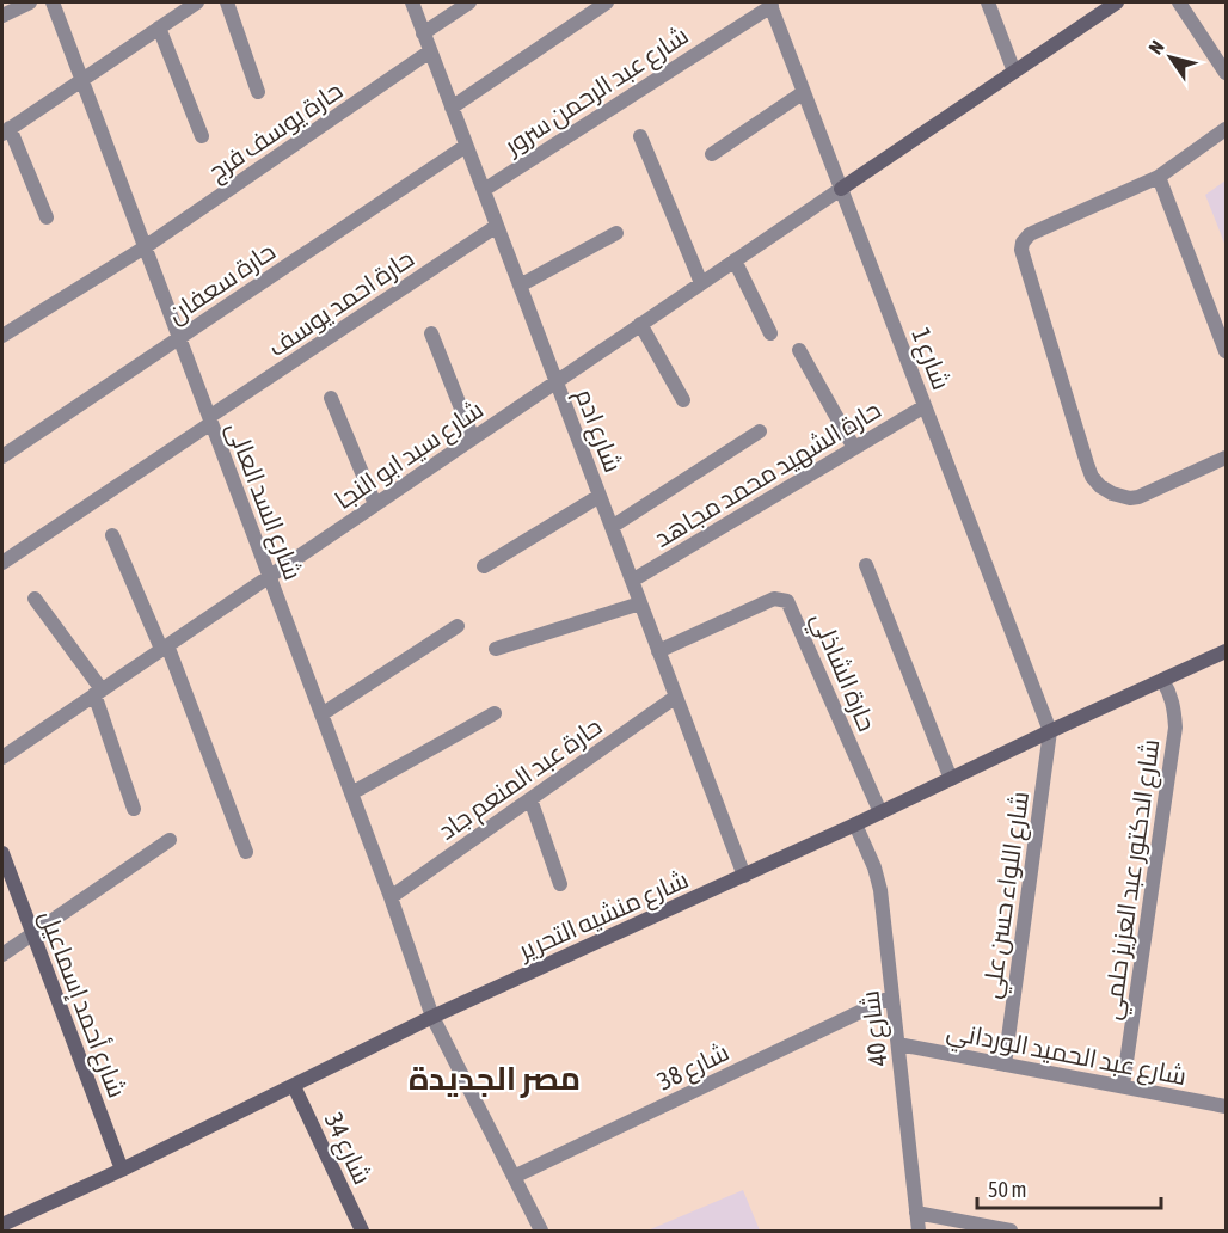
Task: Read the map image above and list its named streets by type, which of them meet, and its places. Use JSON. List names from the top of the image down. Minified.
{"streets":{"street":["شارع عبد الرحمن سرور","حارة يوسف فرج","حارة سعفان","حارة احمد يوسف","شارع 1","شارع ادم","شارع سيد ابو النجا","حارة الشهيد محمد مجاهد","شارع السد العالى","حارة الشاذلي","حارة عبد المنعم جاد","شارع الدكتور عبد العزيز حلمي","شارع اللواء حسن علي","شارع منشيه التحرير","شارع أحمد إسماعيل","شارع 40","شارع عبد الحميد الورداني","شارع 38","شارع 34"]},"crossings":[["شارع عبد الرحمن سرور","شارع 1"],["شارع عبد الرحمن سرور","شارع ادم"],["حارة يوسف فرج","شارع ادم"],["حارة يوسف فرج","شارع السد العالى"],["حارة سعفان","شارع ادم"],["حارة سعفان","شارع السد العالى"],["حارة احمد يوسف","شارع ادم"],["حارة احمد يوسف","شارع السد العالى"],["شارع 1","شارع سيد ابو النجا"],["شارع 1","حارة الشهيد محمد مجاهد"],["شارع 1","شارع اللواء حسن علي"],["شارع 1","شارع منشيه التحرير"],["شارع ادم","شارع سيد ابو النجا"],["شارع ادم","حارة الشهيد محمد مجاهد"],["شارع ادم","حارة الشاذلي"],["شارع ادم","حارة عبد المنعم جاد"],["شارع ادم","شارع منشيه التحرير"],["شارع سيد ابو النجا","شارع السد العالى"],["شارع السد العالى","حارة عبد المنعم جاد"],["شارع السد العالى","شارع منشيه التحرير"],["شارع السد العالى","شارع 38"],["حارة الشاذلي","شارع منشيه التحرير"],["شارع الدكتور عبد العزيز حلمي","شارع منشيه التحرير"],["شارع الدكتور عبد العزيز حلمي","شارع عبد الحميد الورداني"],["شارع اللواء حسن علي","شارع منشيه التحرير"],["شارع اللواء حسن علي","شارع عبد الحميد الورداني"],["شارع منشيه التحرير","شارع أحمد إسماعيل"],["شارع منشيه التحرير","شارع 40"],["شارع منشيه التحرير","شارع 34"],["شارع 40","شارع عبد الحميد الورداني"],["شارع 40","شارع 38"]],"districts":["مصر الجديدة"],"scale_bar":"50 m","north":"top left"}
